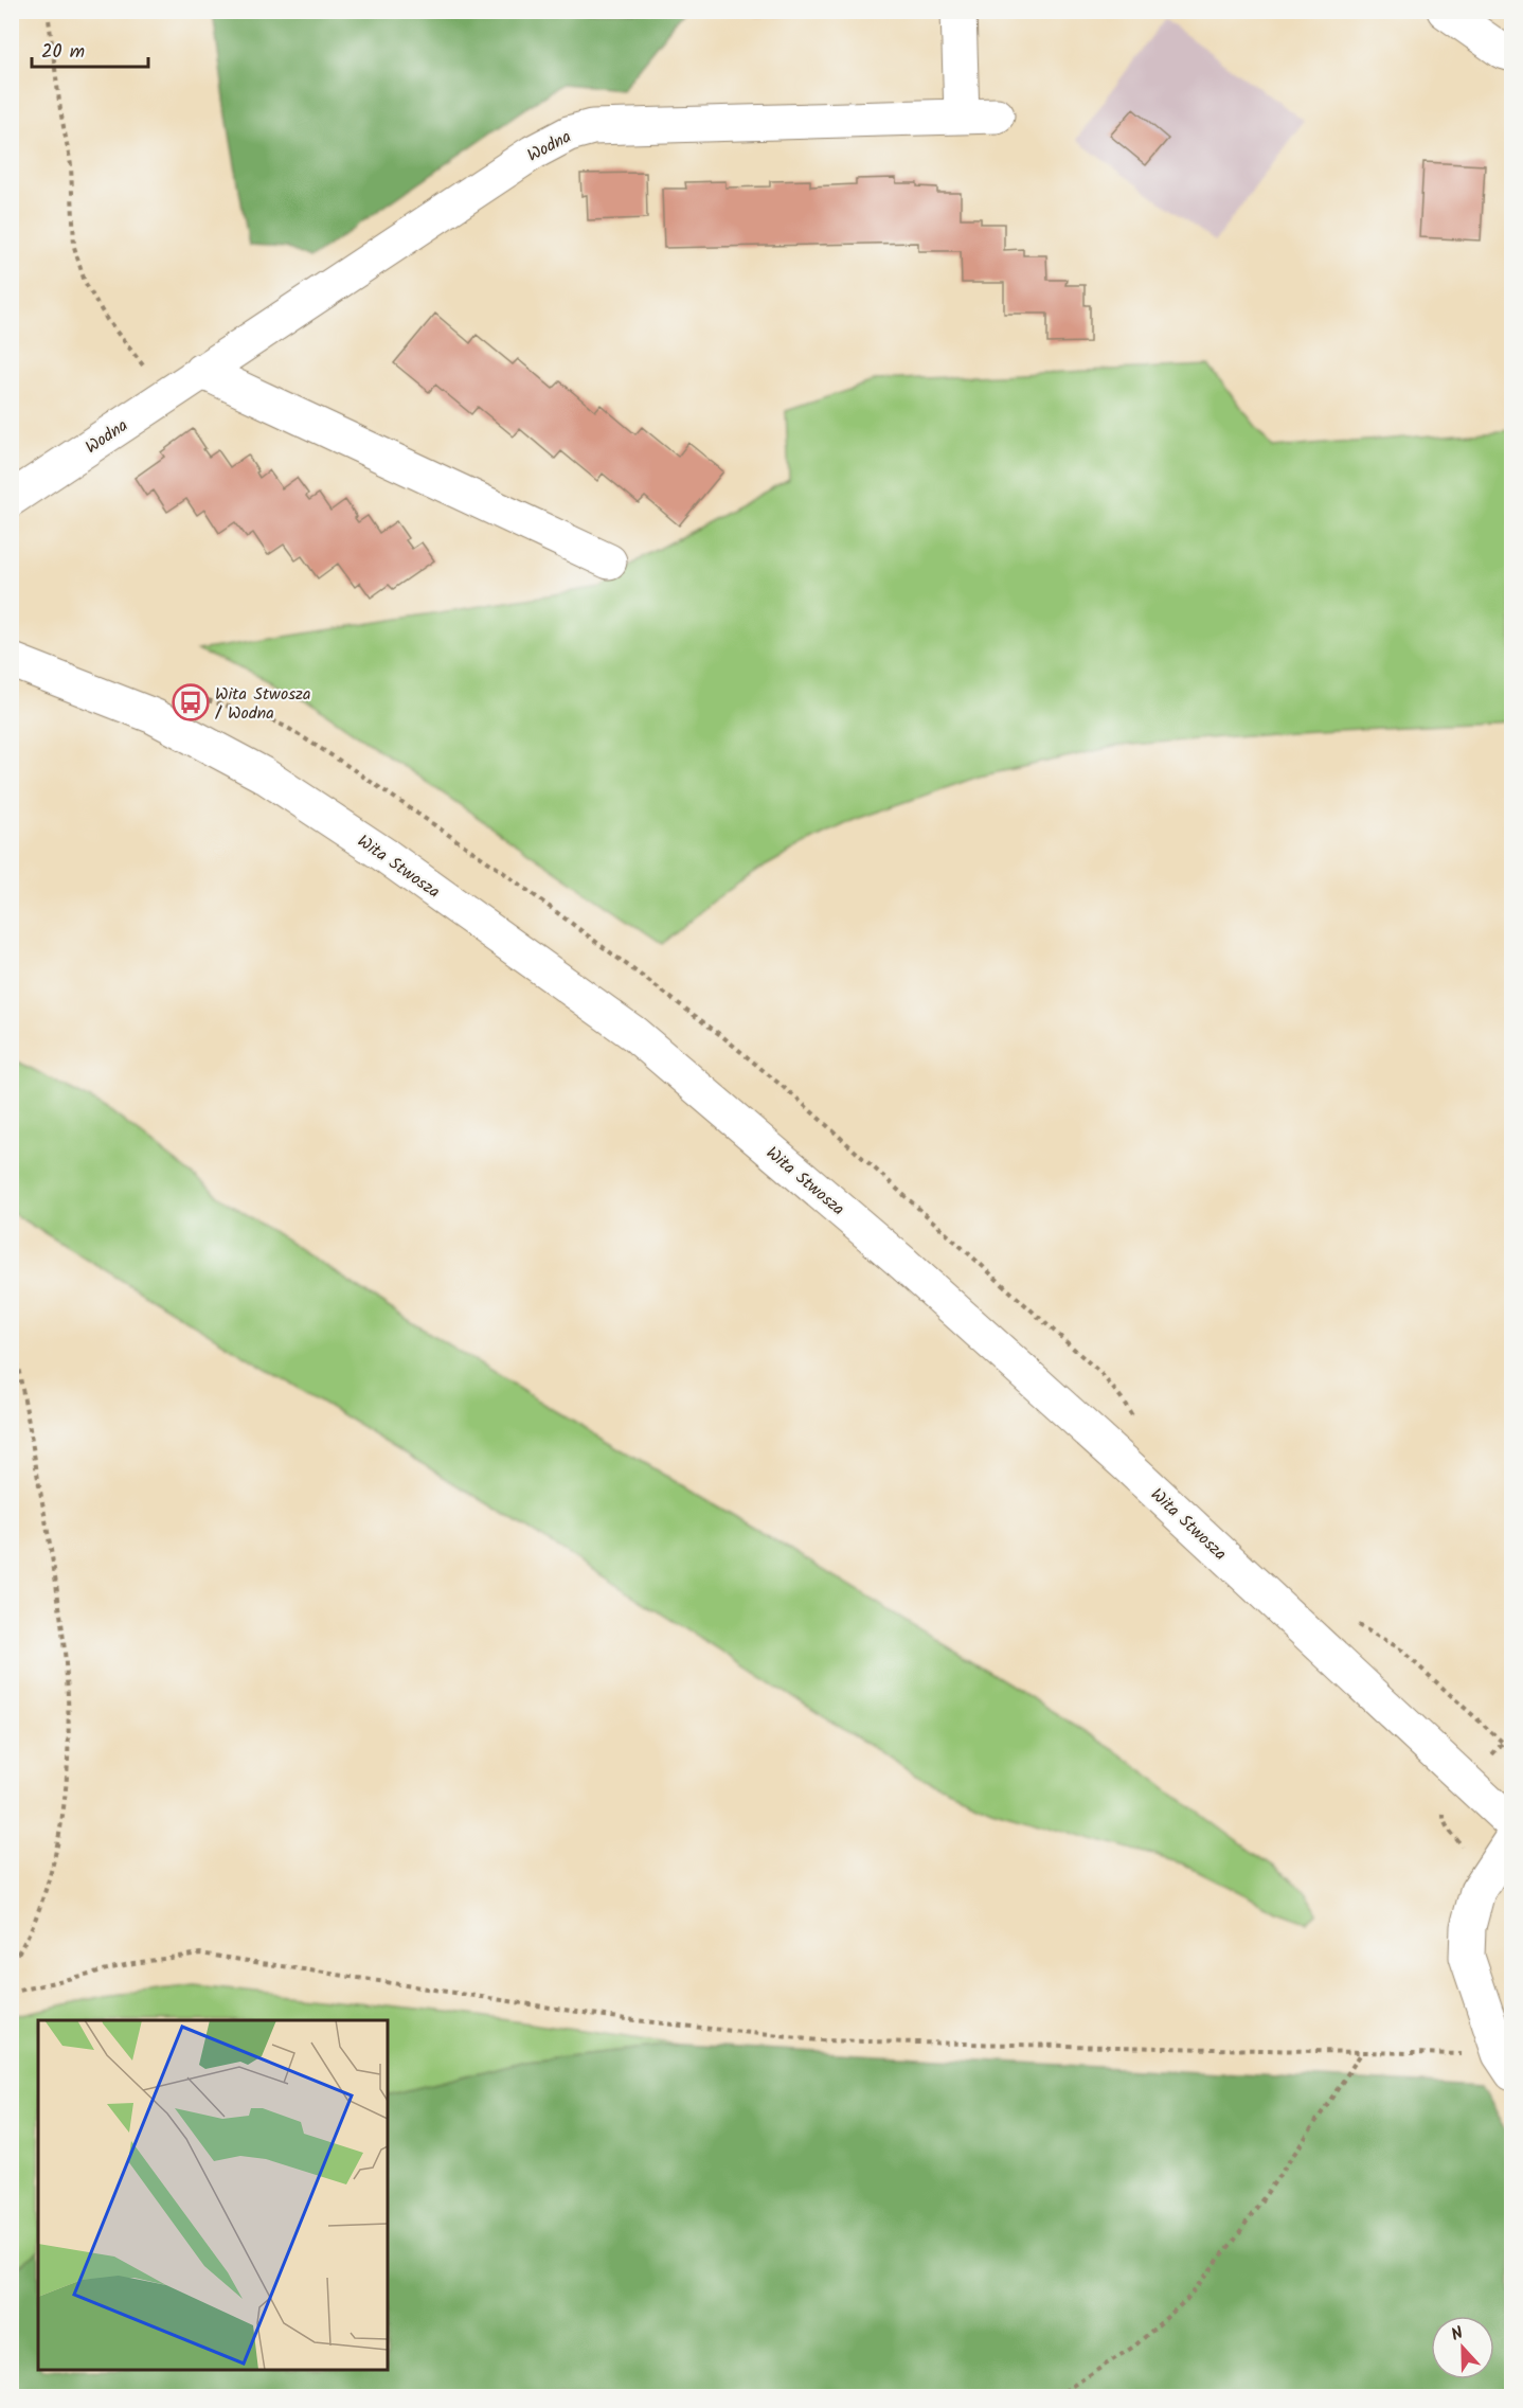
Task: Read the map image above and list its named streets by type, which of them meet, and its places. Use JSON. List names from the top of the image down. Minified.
{"streets":{"street":["Wodna","Wita Stwosza"]},"places":{"bus stop":["Wita Stwosza / Wodna"]},"scale_bar":"20 m","north":"top"}
